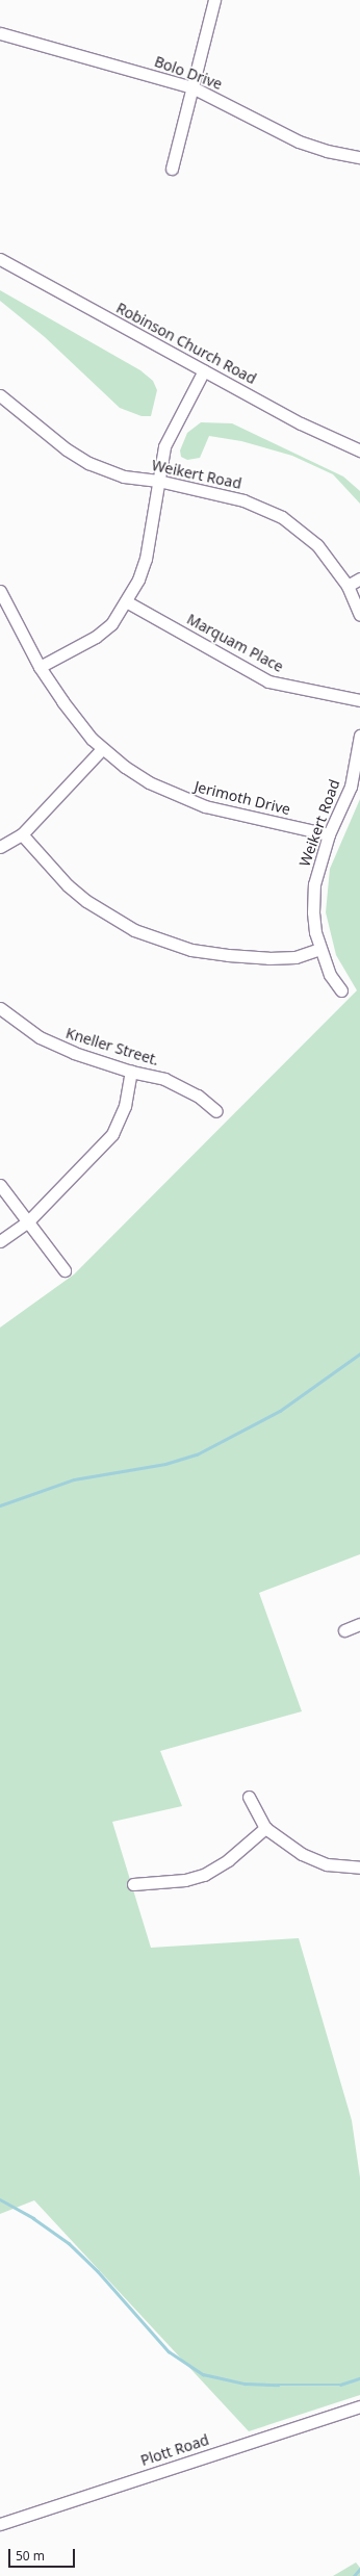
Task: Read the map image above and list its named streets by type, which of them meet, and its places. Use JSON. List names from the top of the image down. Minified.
{"streets":{"street":["Bolo Drive","Robinson Church Road","Weikert Road","Marquam Place","Jerimoth Drive","Kneller Street.","Plott Road"]},"crossings":[["Weikert Road","Jerimoth Drive"]],"scale_bar":"50 m"}
